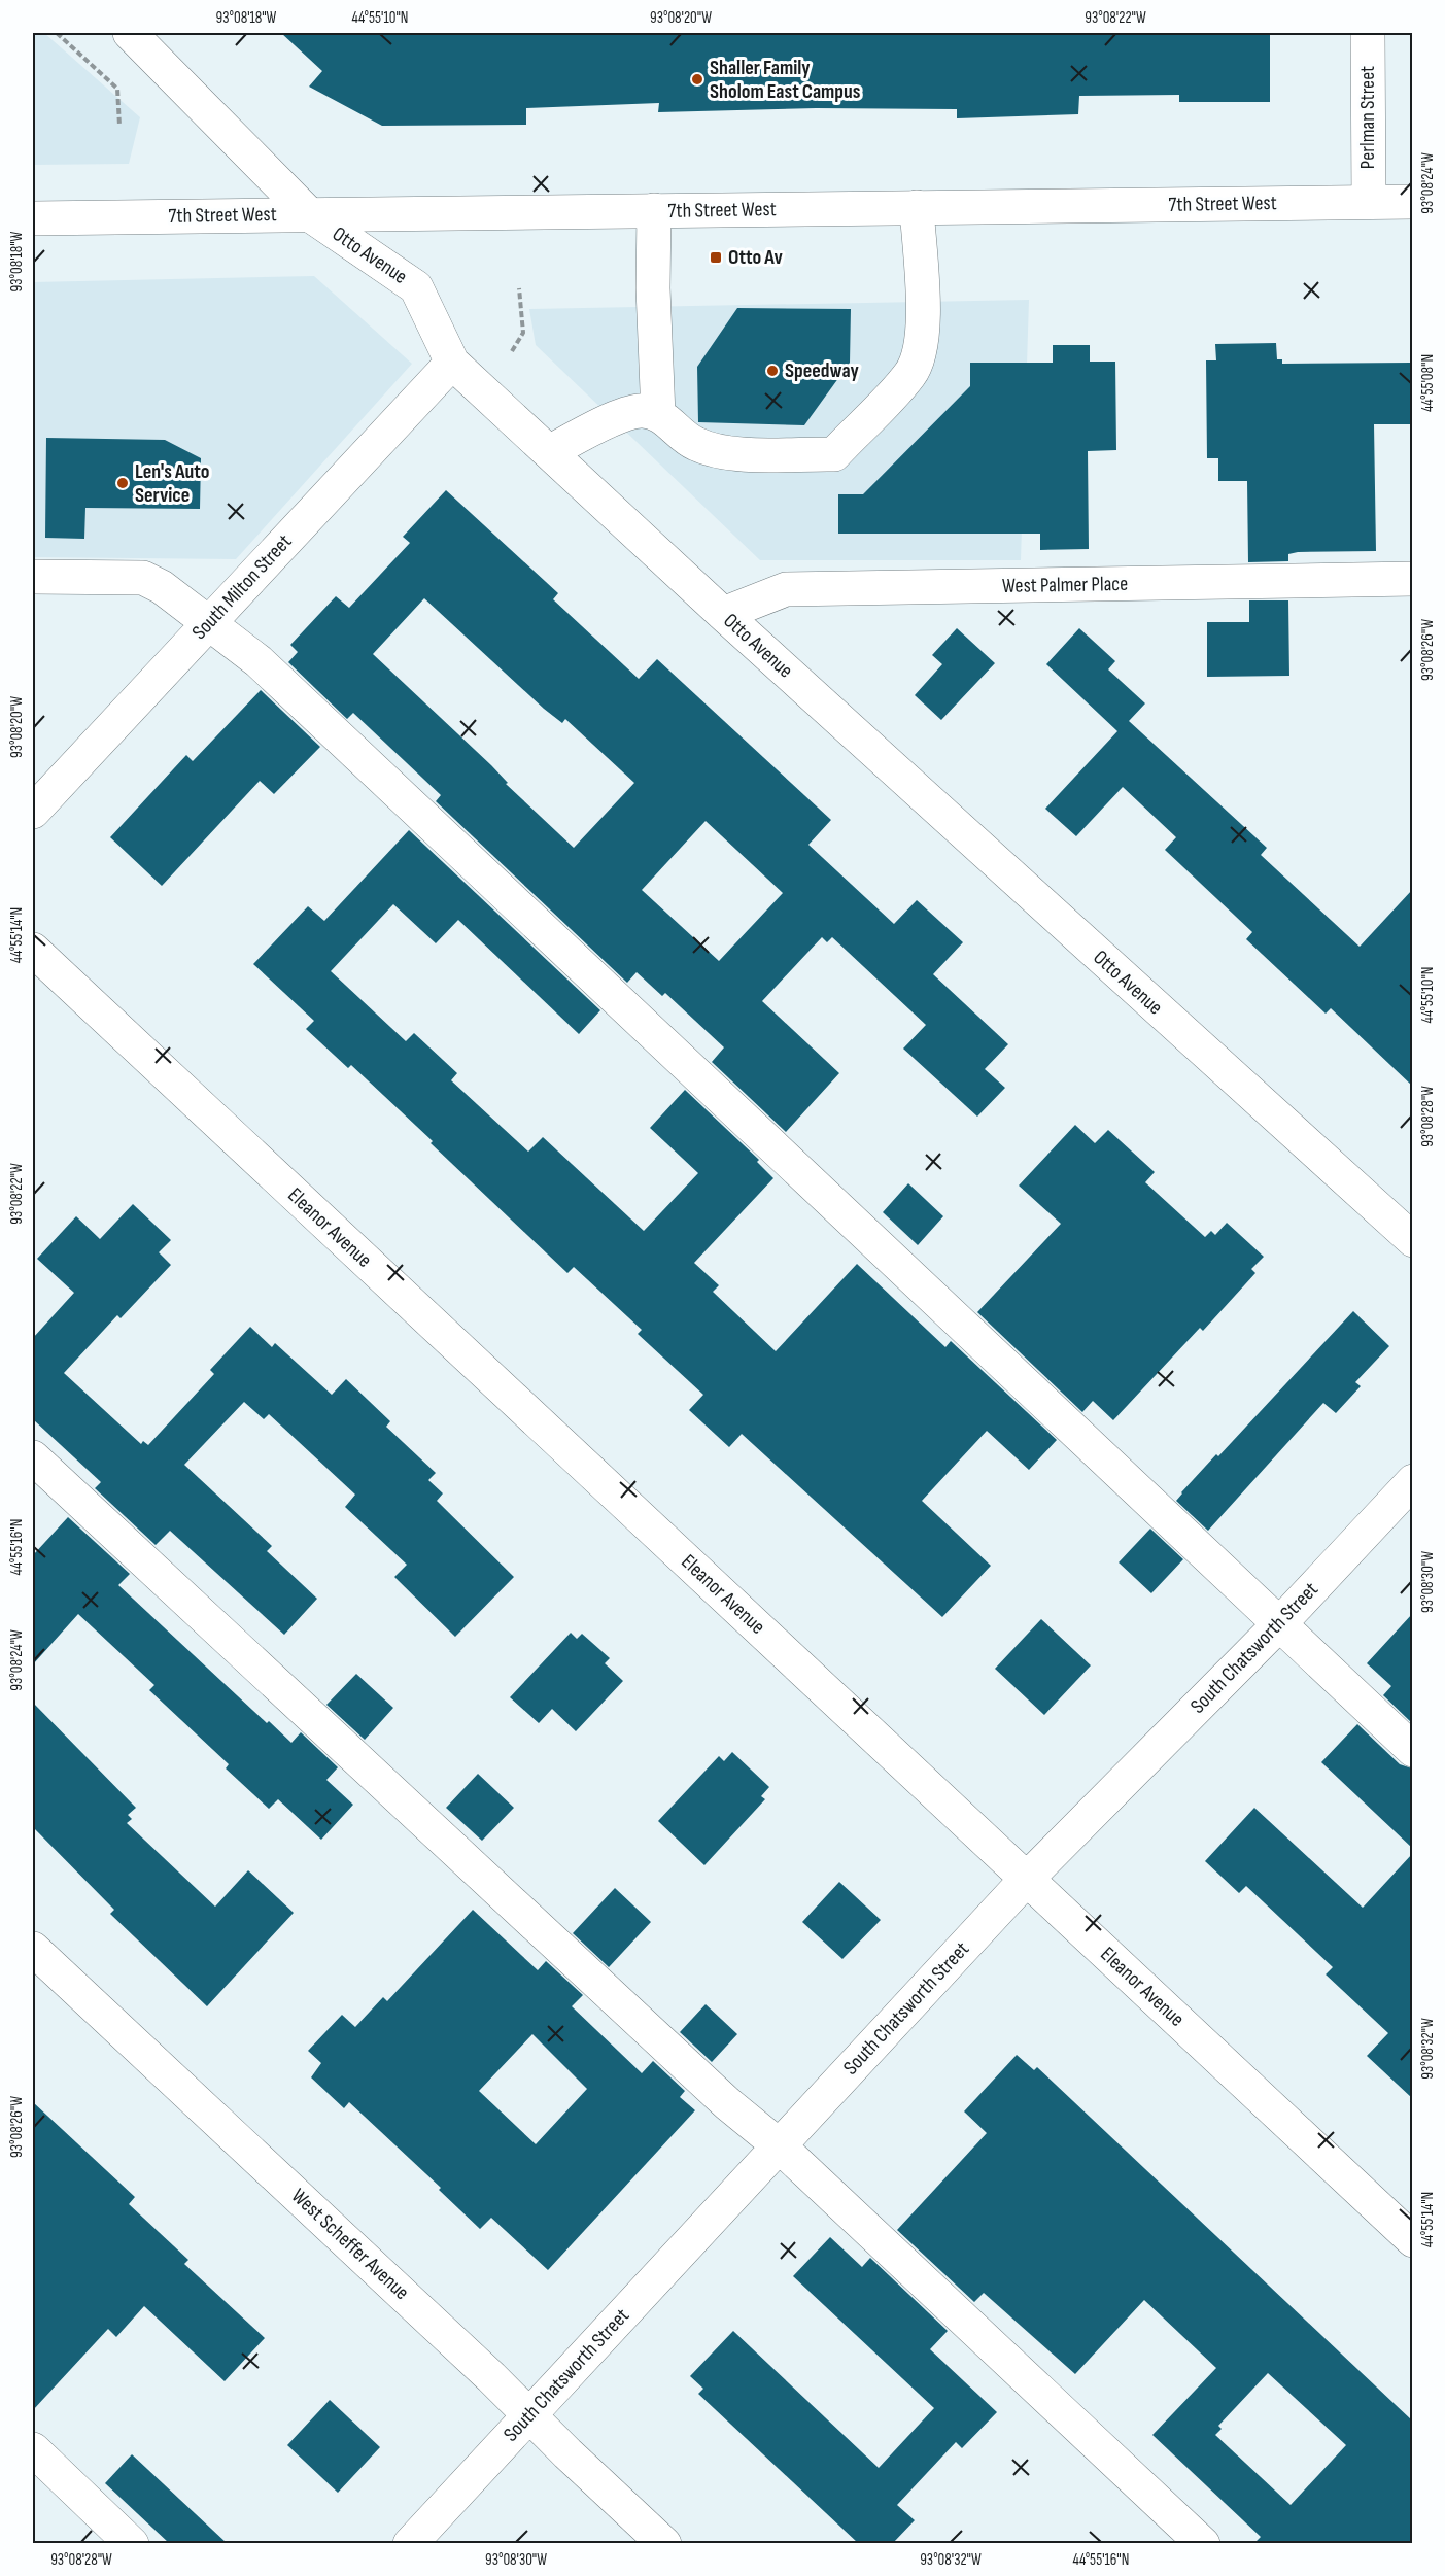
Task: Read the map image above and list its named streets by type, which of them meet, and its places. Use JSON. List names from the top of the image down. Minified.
{"streets":{"street":["Perlman Street","7th Street West","Otto Avenue","West Palmer Place","South Milton Street","Eleanor Avenue","South Chatsworth Street","West Scheffer Avenue"]},"crossings":[["Perlman Street","7th Street West"],["7th Street West","Otto Avenue"],["Otto Avenue","West Palmer Place"],["Otto Avenue","South Milton Street"],["Eleanor Avenue","South Chatsworth Street"],["South Chatsworth Street","West Scheffer Avenue"]],"places":{"other":["Shaller Family Sholom East Campus","Speedway","Len's Auto Service"],"transit":["Otto Av"]},"coordinates":["93°08'18\"W","44°55'10\"N","93°08'20\"W","93°08'22\"W","93°08'24\"W","44°55'08\"N","93°08'26\"W","44°55'14\"N","93°08'28\"W","44°55'16\"N","93°08'30\"W","93°08'32\"W"]}
